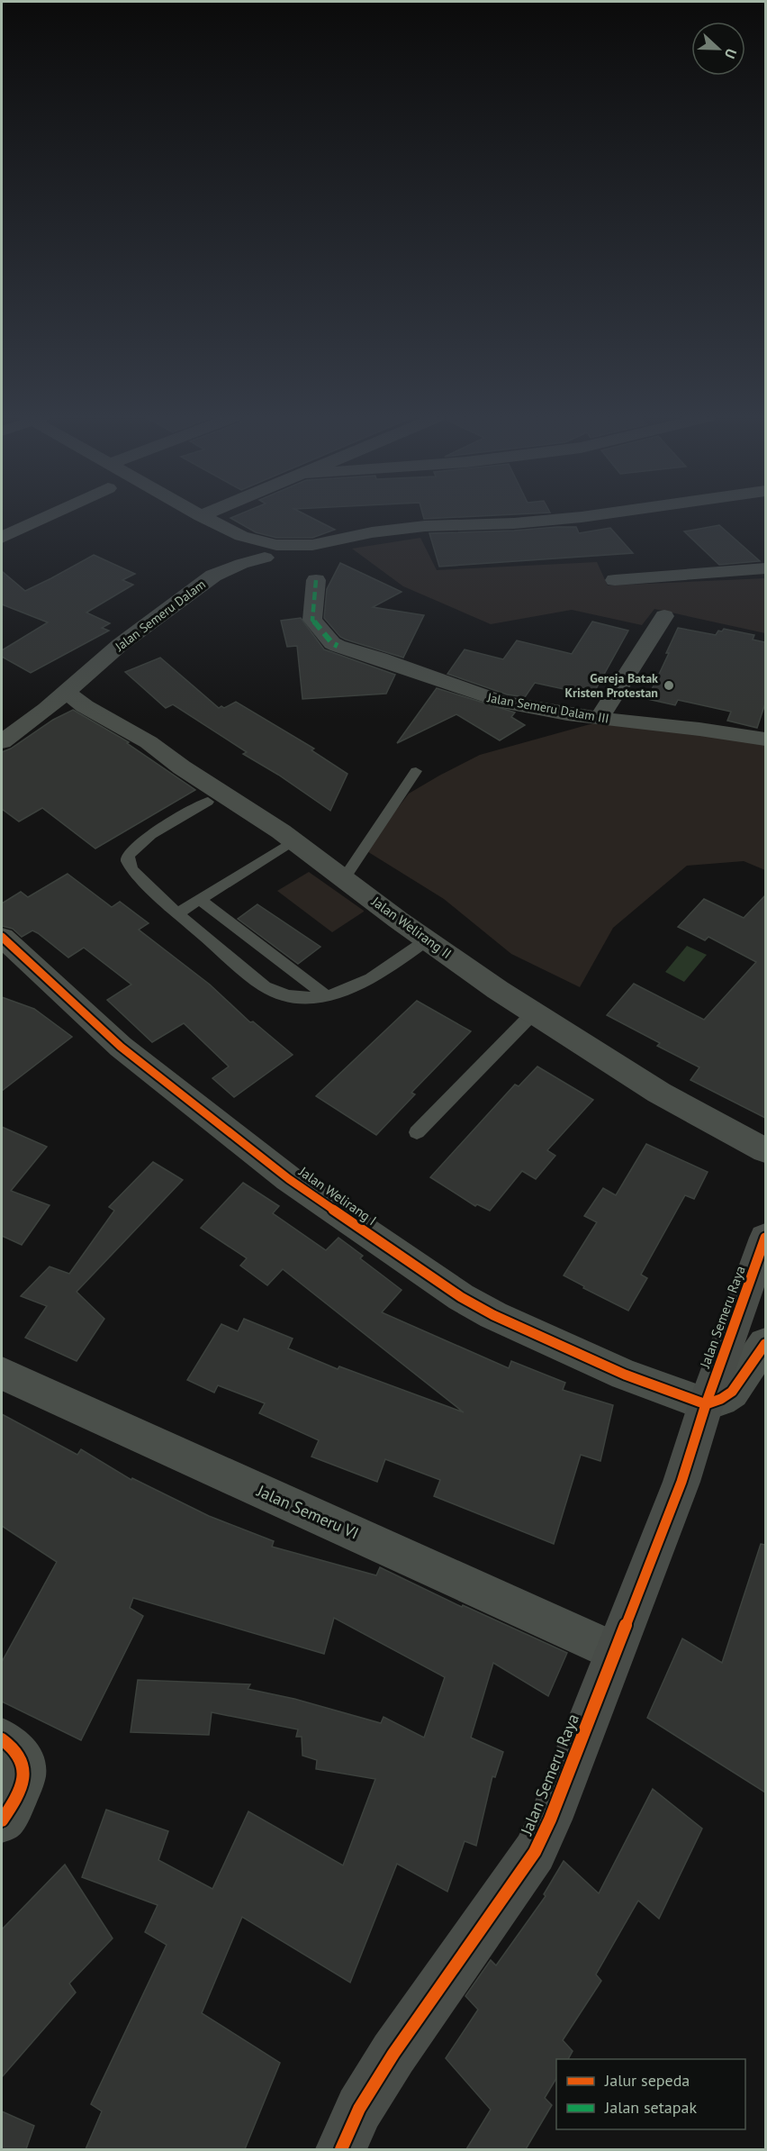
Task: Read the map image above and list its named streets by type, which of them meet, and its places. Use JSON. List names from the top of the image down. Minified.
{"streets":{"street":["Jalan Semeru Dalam","Jalan Semeru Dalam III","Jalan Welirang II","Jalan Welirang I","Jalan Semeru Raya","Jalan Semeru VI"]},"crossings":[["Jalan Semeru Dalam","Jalan Welirang II"],["Jalan Welirang I","Jalan Semeru Raya"],["Jalan Semeru Raya","Jalan Semeru VI"]],"places":["Gereja Batak Kristen Protestan"],"legend":["Jalur sepeda","Jalan setapak"],"north":"right"}
